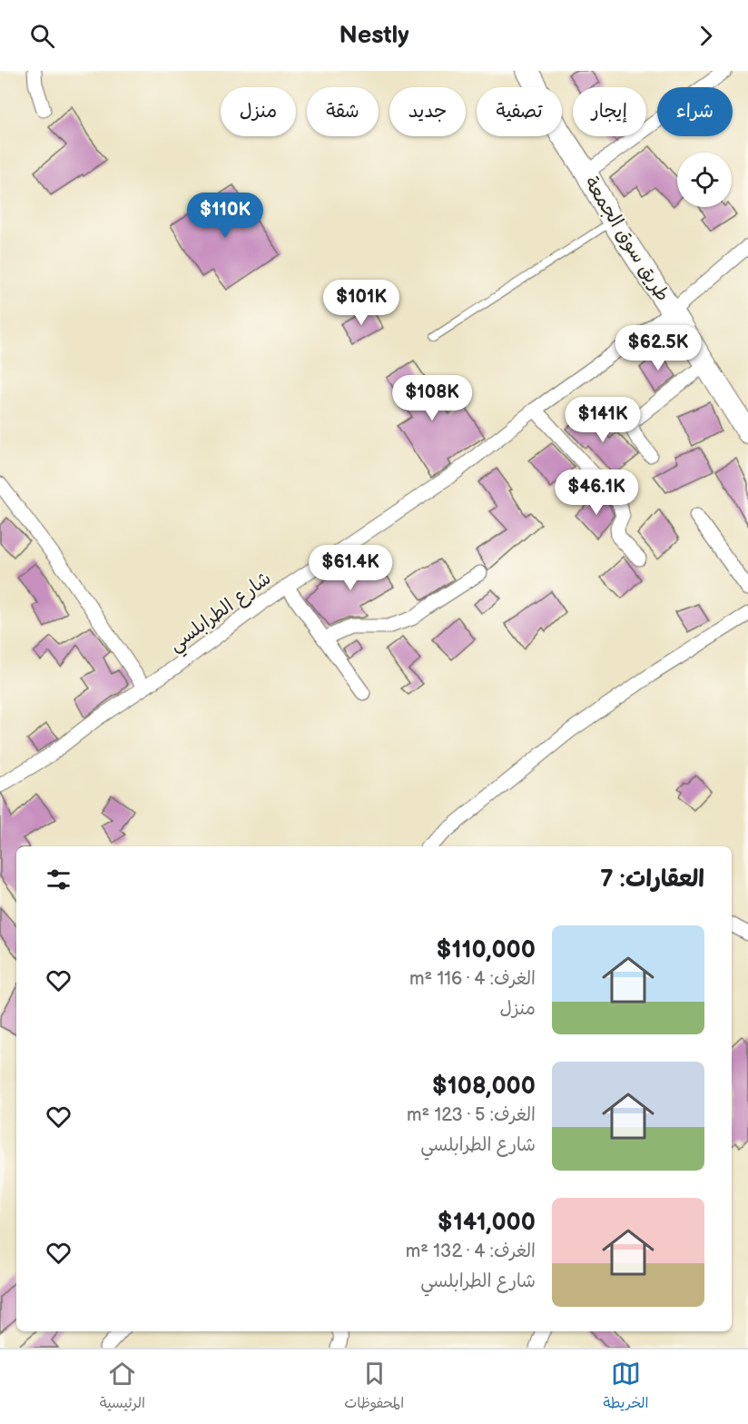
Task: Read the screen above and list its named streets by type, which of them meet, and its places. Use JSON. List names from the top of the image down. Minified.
{"streets":{"main road":["طريق سوق الجمعة"],"street":["شارع الطرابلسي"]},"crossings":[["طريق سوق الجمعة","شارع الطرابلسي"]],"page":{"header":"Nestly","chip":["شراء","إيجار","تصفية","جديد","شقة","منزل"],"price":["$110K","$101K","$62.5K","$108K","$141K","$46.1K","$61.4K"],"heading":"العقارات: 7","list":[{"name":"$110,000","note":"الغرف: 4 · 116 m² · منزل"},{"name":"$108,000","note":"الغرف: 5 · 123 m² · شارع الطرابلسي"},{"name":"$141,000","note":"الغرف: 4 · 132 m² · شارع الطرابلسي"}],"tabs":["الخريطة","المحفوظات","الرئيسية"]}}
